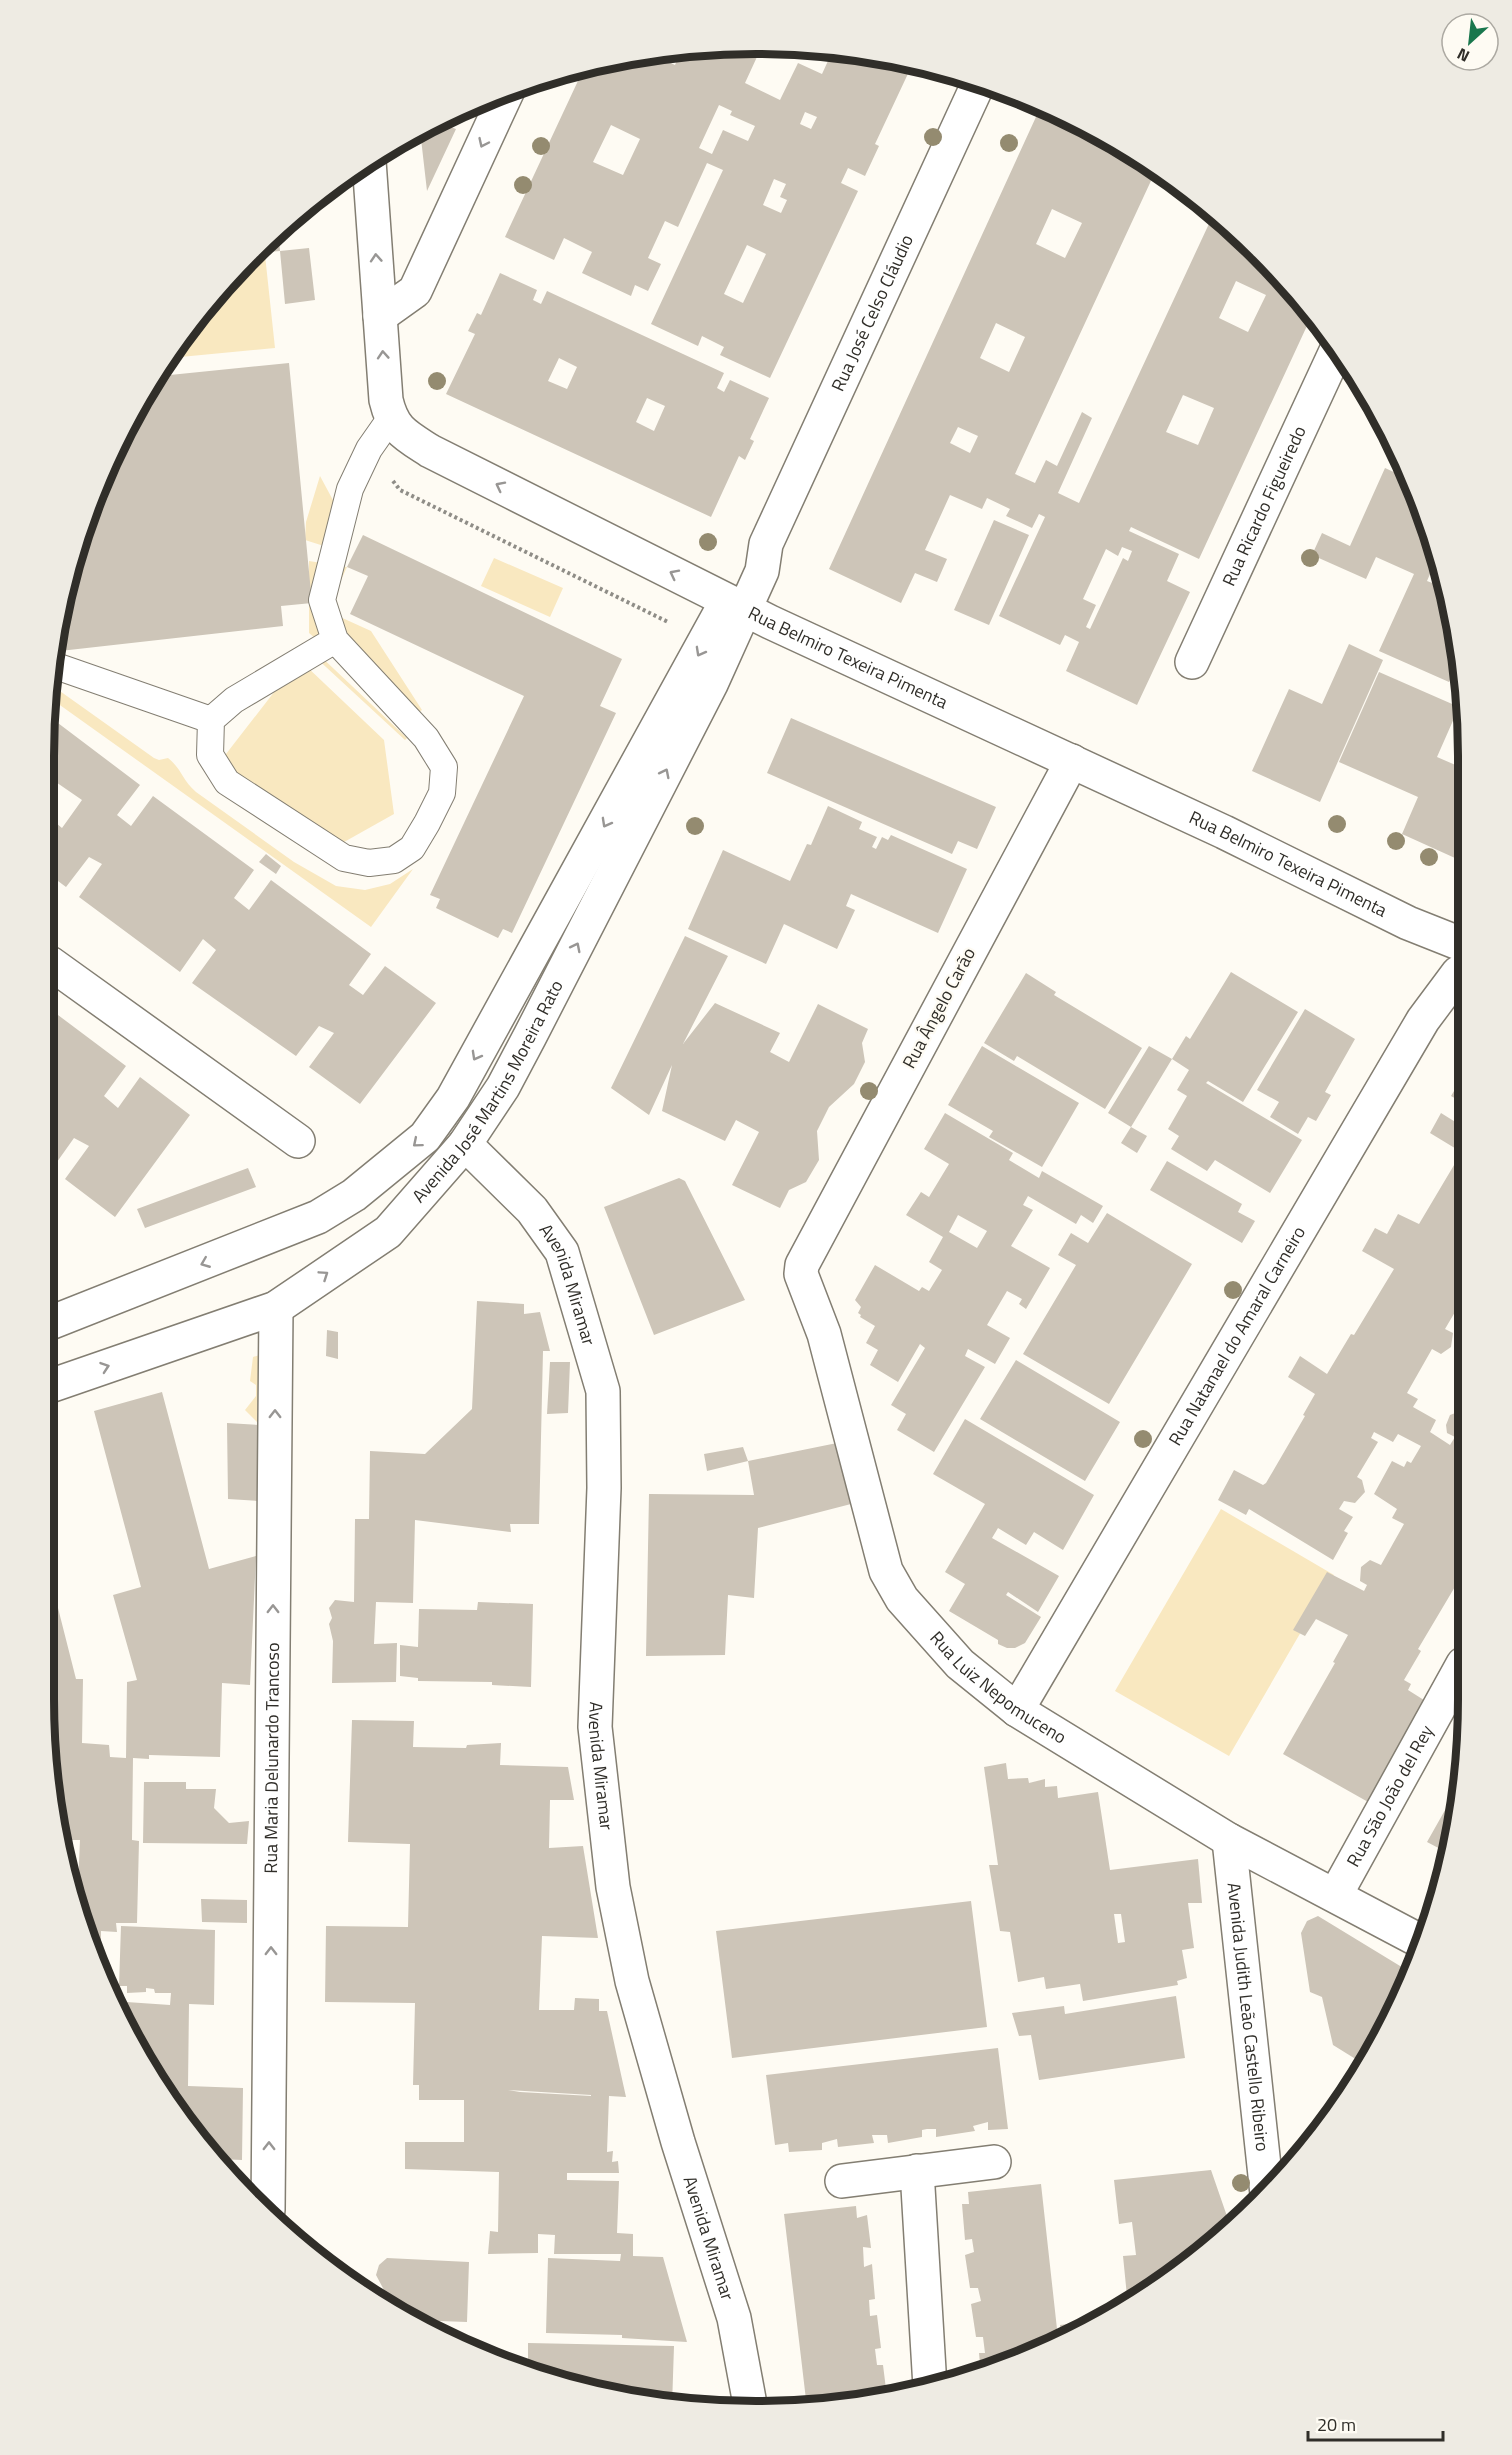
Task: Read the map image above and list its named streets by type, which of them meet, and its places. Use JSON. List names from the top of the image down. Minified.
{"streets":{"street":["Rua José Celso Cláudio","Rua Ricardo Figueiredo","Rua Belmiro Texeira Pimenta","Rua Ângelo Carão","Avenida José Martins Moreira Rato","Avenida Miramar","Rua Natanael do Amaral Carneiro","Rua Luiz Nepomuceno","Rua Maria Delunardo Trancoso","Rua São João del Rey","Avenida Judith Leão Castello Ribeiro"]},"crossings":[["Rua José Celso Cláudio","Rua Belmiro Texeira Pimenta"],["Rua José Celso Cláudio","Avenida José Martins Moreira Rato"],["Rua Belmiro Texeira Pimenta","Rua Ângelo Carão"],["Rua Belmiro Texeira Pimenta","Avenida José Martins Moreira Rato"],["Rua Ângelo Carão","Rua Luiz Nepomuceno"],["Avenida José Martins Moreira Rato","Avenida Miramar"],["Avenida José Martins Moreira Rato","Rua Maria Delunardo Trancoso"],["Rua Natanael do Amaral Carneiro","Rua Luiz Nepomuceno"],["Rua Luiz Nepomuceno","Rua São João del Rey"],["Rua Luiz Nepomuceno","Avenida Judith Leão Castello Ribeiro"]],"one_way":["Rua Maria Delunardo Trancoso"],"scale_bar":"20 m","north":"bottom left"}
